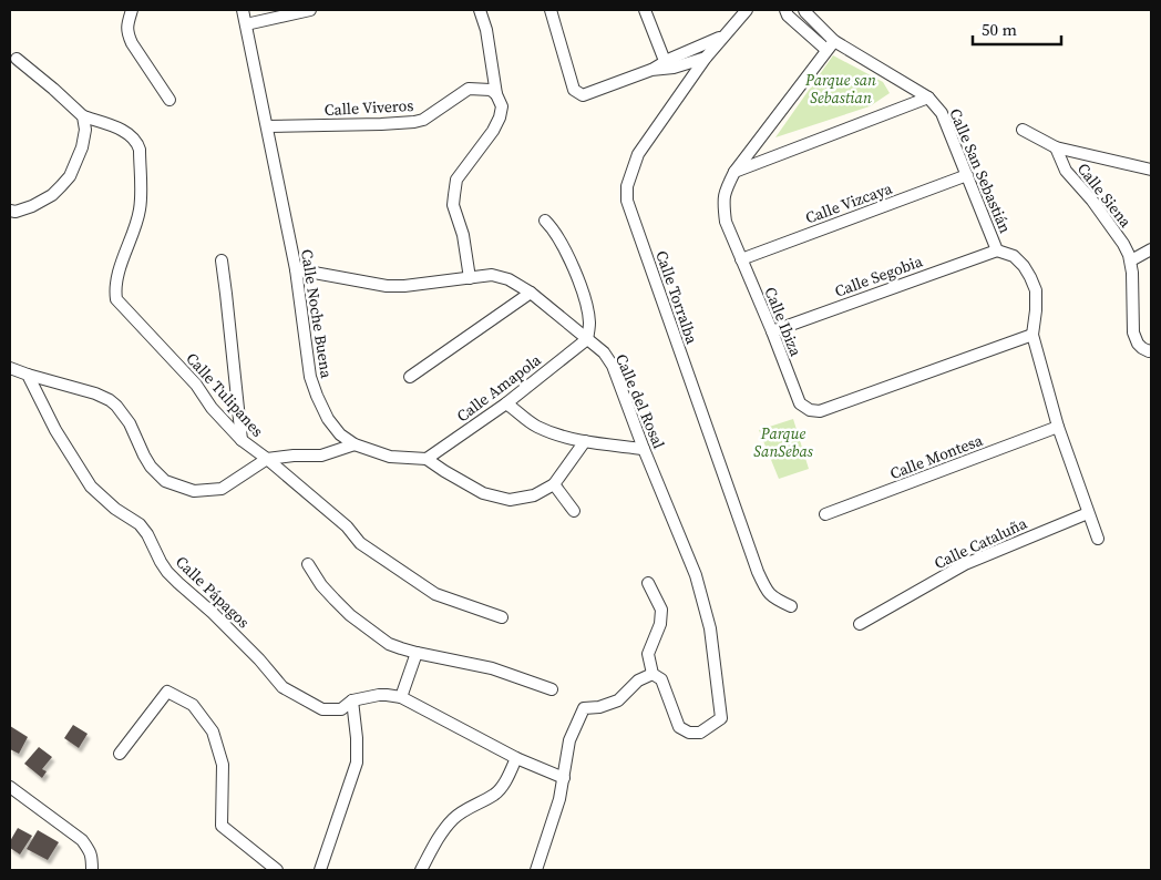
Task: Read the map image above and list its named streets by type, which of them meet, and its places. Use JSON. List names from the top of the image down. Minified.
{"streets":{"street":["Calle Viveros","Calle San Sebastián","Calle Siena","Calle Vizcaya","Calle Segobia","Calle Torralba","Calle Noche Buena","Calle Ibiza","Calle Amapola","Calle Tulipanes","Calle del Rosal","Calle Montesa","Calle Cataluña","Calle Pápagos"]},"crossings":[["Calle Viveros","Calle Noche Buena"],["Calle San Sebastián","Calle Vizcaya"],["Calle San Sebastián","Calle Segobia"],["Calle San Sebastián","Calle Ibiza"],["Calle San Sebastián","Calle Montesa"],["Calle San Sebastián","Calle Cataluña"],["Calle Vizcaya","Calle Ibiza"],["Calle Segobia","Calle Ibiza"],["Calle Noche Buena","Calle Amapola"],["Calle Noche Buena","Calle del Rosal"],["Calle Amapola","Calle del Rosal"]],"parks":["Parque san Sebastian","Parque SanSebas"],"scale_bar":"50 m"}
